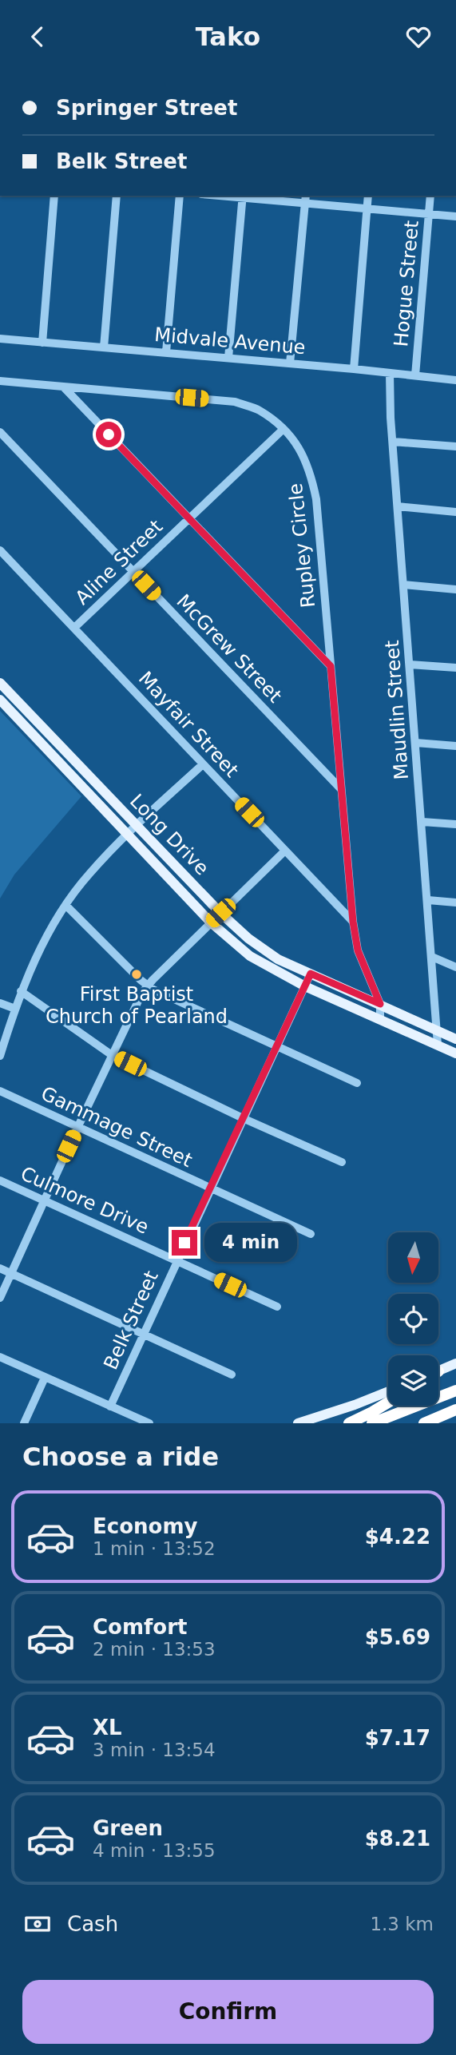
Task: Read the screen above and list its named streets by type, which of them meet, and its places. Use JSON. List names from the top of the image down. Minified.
{"streets":{"main road":["Long Drive"],"street":["Hogue Street","Midvale Avenue","Rupley Circle","Aline Street","McGrew Street","Maudlin Street","Mayfair Street","Gammage Street","Culmore Drive","Belk Street"]},"crossings":[["Hogue Street","Midvale Avenue"],["Midvale Avenue","Maudlin Street"],["Rupley Circle","Aline Street"],["Rupley Circle","McGrew Street"],["Rupley Circle","Mayfair Street"],["Rupley Circle","Long Drive"],["Aline Street","McGrew Street"],["Aline Street","Mayfair Street"],["Maudlin Street","Long Drive"],["Long Drive","Belk Street"],["Gammage Street","Belk Street"],["Culmore Drive","Belk Street"]],"places":["First Baptist Church of Pearland"],"north":"bottom","page":{"header":"Tako","banner":["Springer Street","Belk Street"],"bubble":"4 min","heading":"Choose a ride","list":[{"name":"Economy","note":"1 min · 13:52","value":"$4.22"},{"name":"Comfort","note":"2 min · 13:53","value":"$5.69"},{"name":"XL","note":"3 min · 13:54","value":"$7.17"},{"name":"Green","note":"4 min · 13:55","value":"$8.21"}],"pay":["Cash","1.3 km"],"buttons":"Confirm"}}
